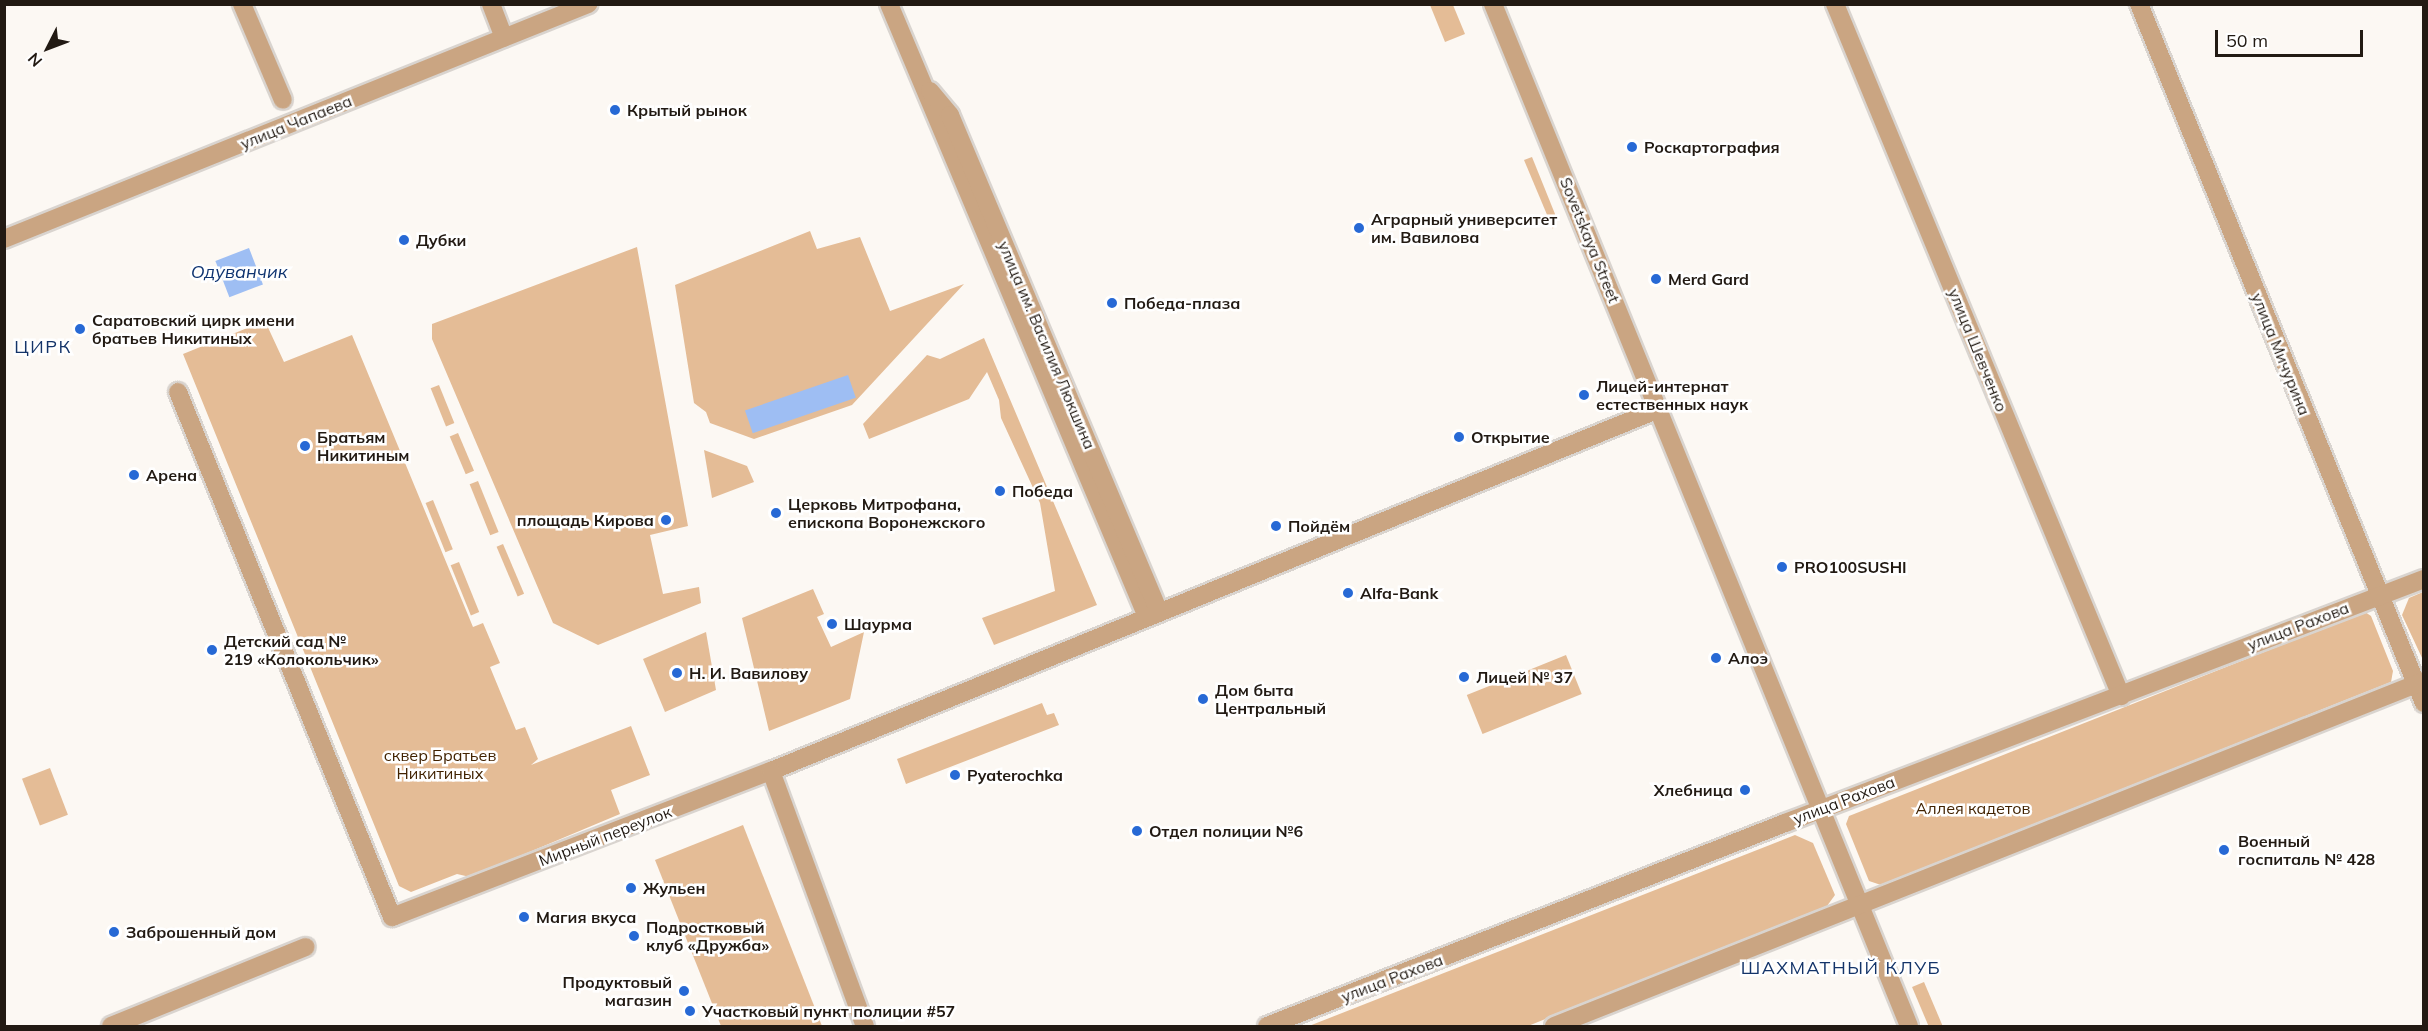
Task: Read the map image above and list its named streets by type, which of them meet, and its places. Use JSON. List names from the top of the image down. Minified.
{"streets":{"street":["улица Чапаева","Sovetskaya Street","улица им. Василия Люкшина","улица Шевченко","улица Мичурина","улица Рахова","Мирный переулок"]},"crossings":[["Sovetskaya Street","улица Рахова"],["Sovetskaya Street","Мирный переулок"],["улица им. Василия Люкшина","Мирный переулок"],["улица Шевченко","улица Рахова"],["улица Мичурина","улица Рахова"]],"districts":["ЦИРК","ШАХМАТНЫЙ КЛУБ"],"water":["Одуванчик"],"parks":["сквер Братьев Никитиных","Аллея кадетов"],"places":["Крытый рынок","Роскартография","Аграрный университет им. Вавилова","Дубки","Merd Gard","Победа-плаза","Саратовский цирк имени братьев Никитиных","Лицей-интернат естественных наук","Открытие","Братьям Никитиным","Арена","Победа","Церковь Митрофана, епископа Воронежского","площадь Кирова","Пойдём","PRO100SUSHI","Alfa-Bank","Шаурма","Детский сад № 219 «Колокольчик»","Алоэ","Н. И. Вавилову","Лицей № 37","Дом быта Центральный","Pyaterochka","Хлебница","Отдел полиции №6","Военный госпиталь № 428","Жульен","Магия вкуса","Заброшенный дом","Подростковый клуб «Дружба»","Продуктовый магазин","Участковый пункт полиции #57"],"scale_bar":"50 m","north":"bottom left"}
